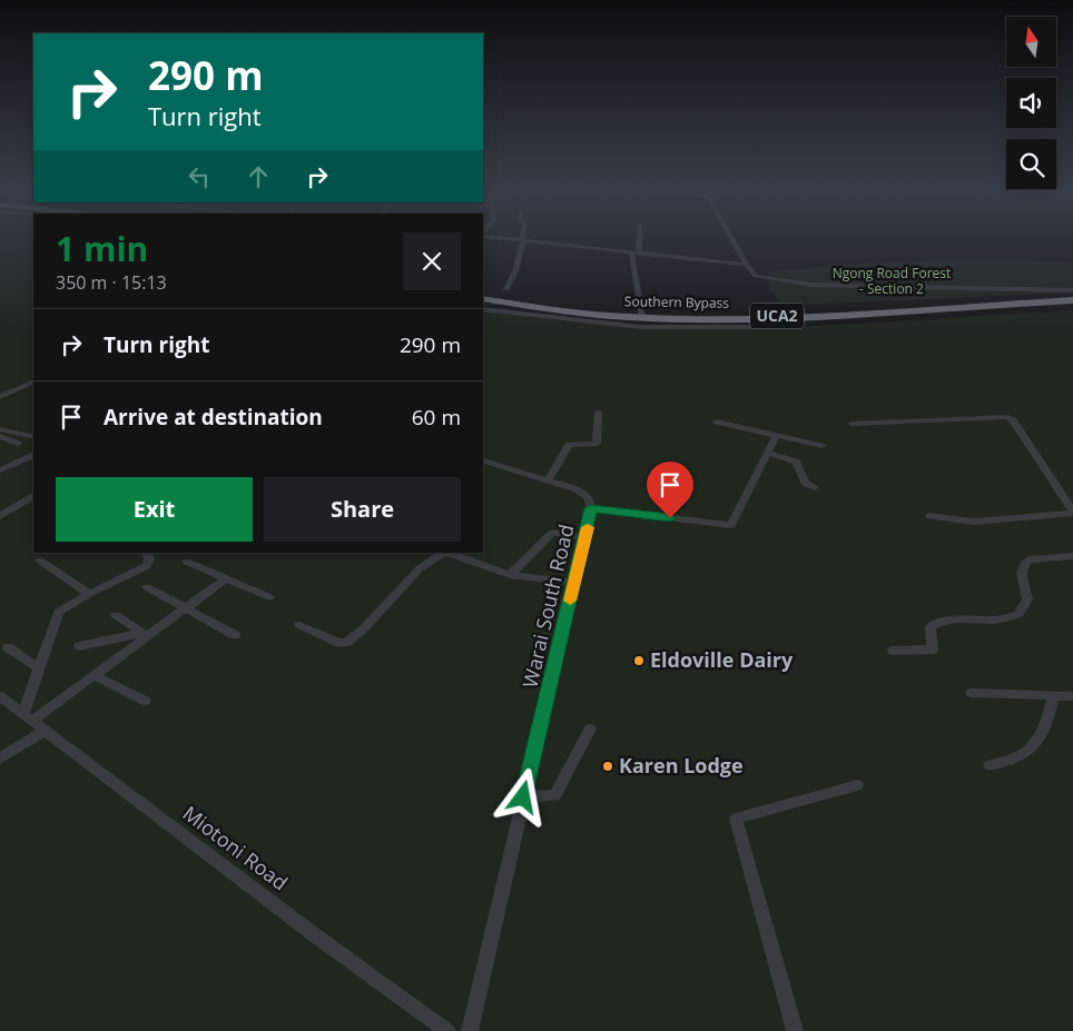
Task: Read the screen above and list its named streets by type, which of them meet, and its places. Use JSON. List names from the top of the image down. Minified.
{"streets":{"highway":["Southern Bypass","UCA2"],"street":["Warai South Road","Miotoni Road"]},"parks":["Ngong Road Forest - Section 2"],"places":["Eldoville Dairy","Karen Lodge"],"north":"top","page":{"turn":["290 m","Turn right"],"heading":["1 min","350 m · 15:13"],"list":[{"name":"Turn right","value":"290 m"},{"name":"Arrive at destination","value":"60 m"}],"buttons":["Exit","Share"]}}
